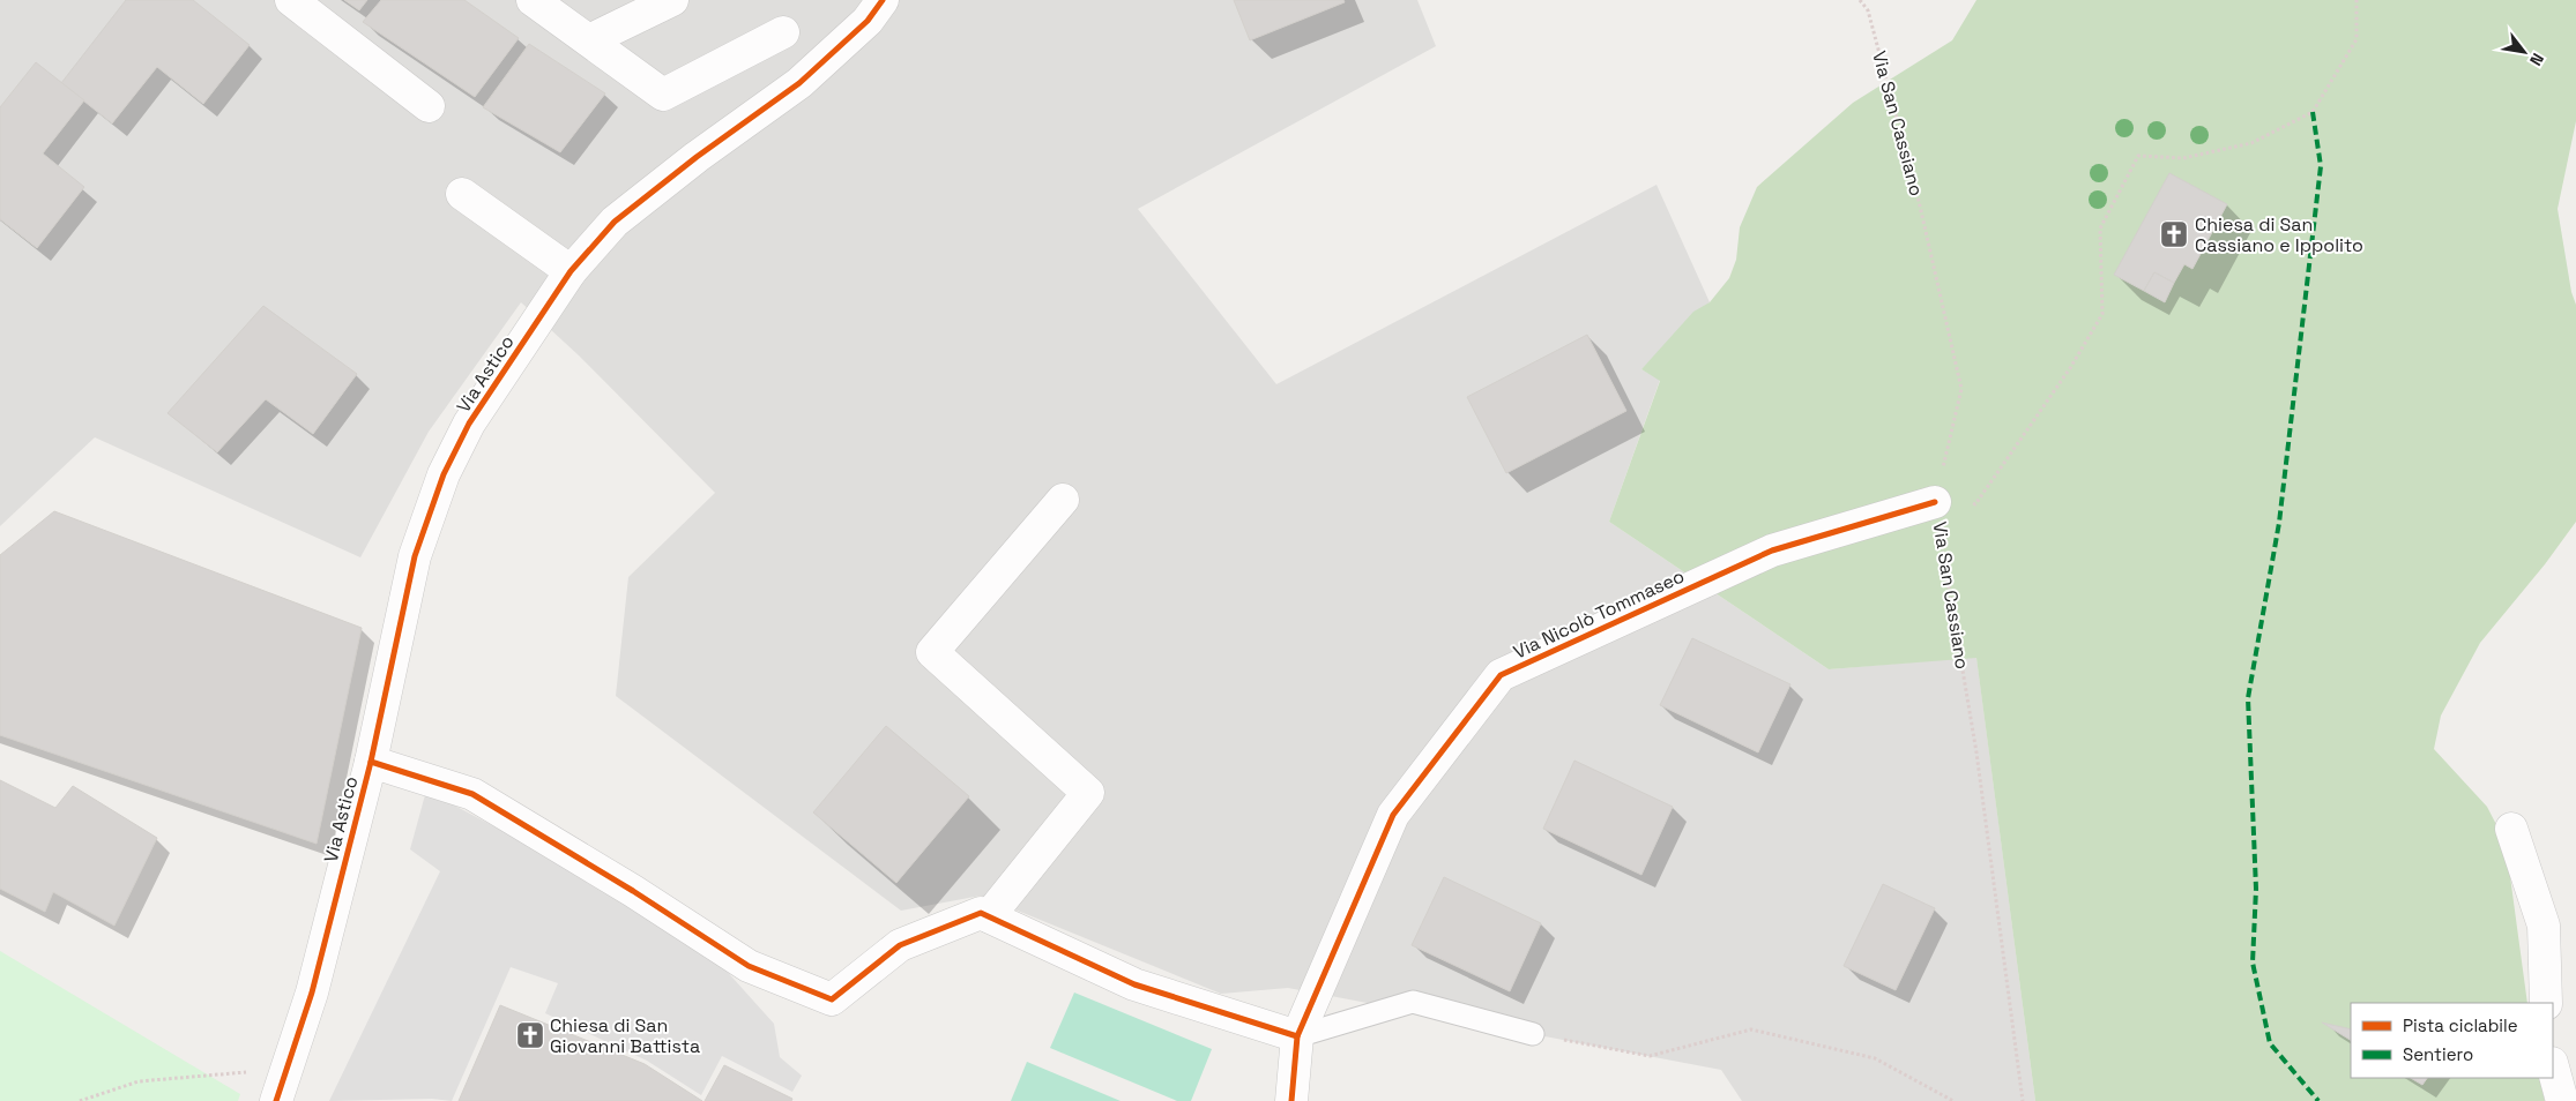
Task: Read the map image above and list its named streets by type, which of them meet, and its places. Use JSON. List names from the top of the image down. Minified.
{"streets":{"street":["Via Astico","Via Nicolò Tommaseo"],"path":["Via San Cassiano"]},"crossings":[["Via San Cassiano","Via Nicolò Tommaseo"]],"places":{"church":["Chiesa di San Cassiano e Ippolito","Chiesa di San Giovanni Battista"]},"legend":["Pista ciclabile","Sentiero"],"north":"bottom right"}
